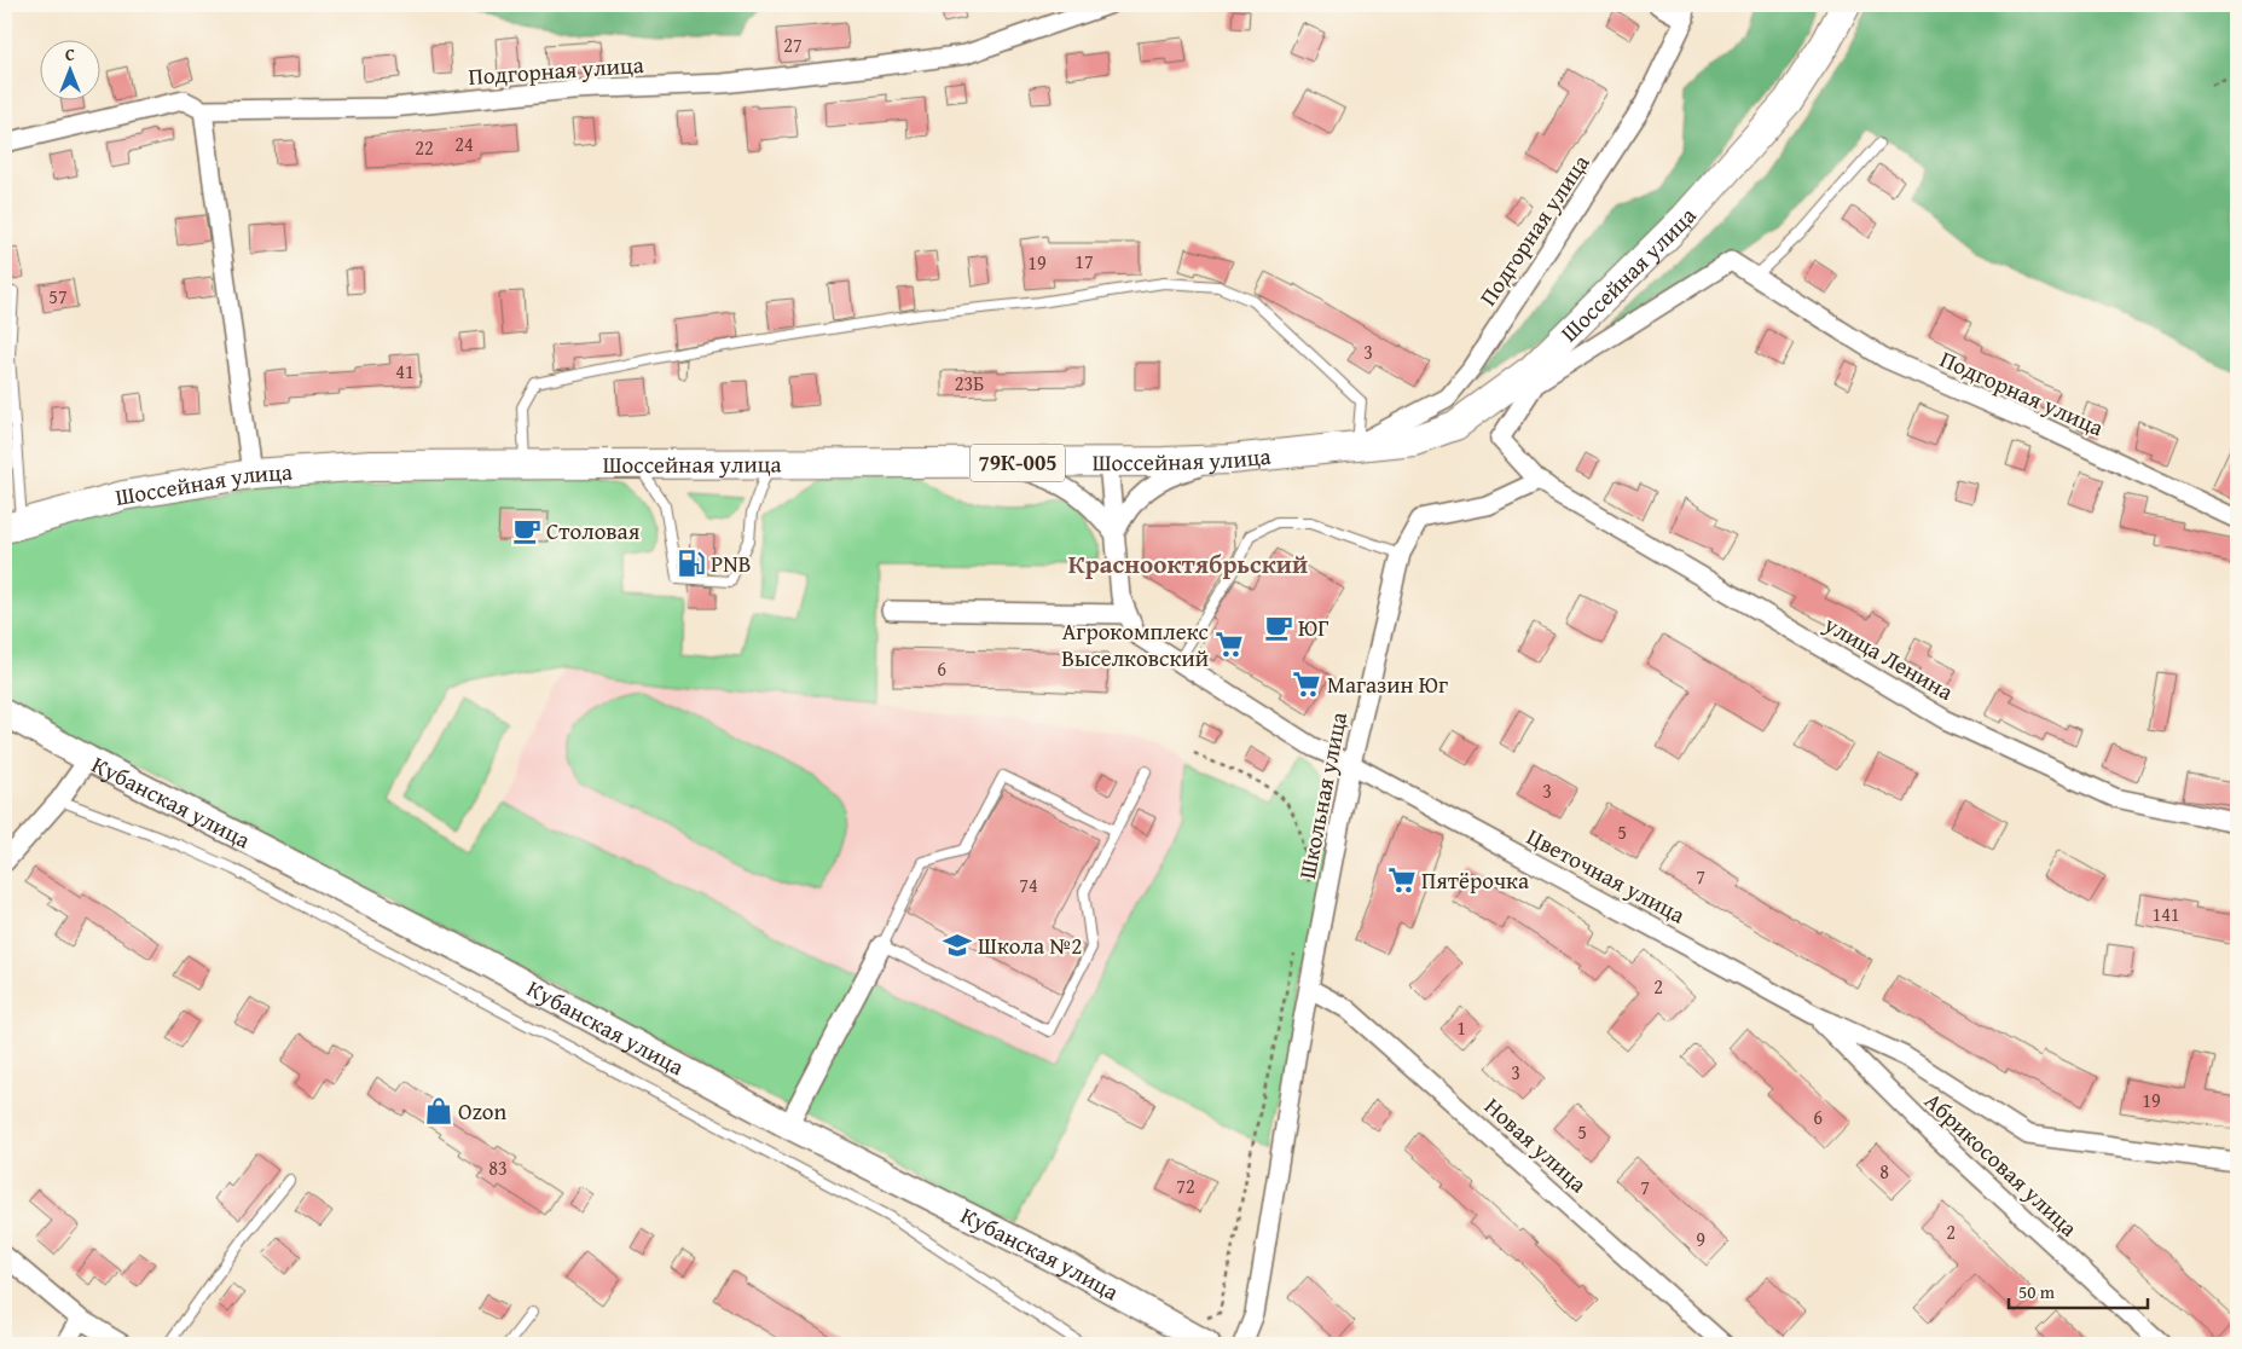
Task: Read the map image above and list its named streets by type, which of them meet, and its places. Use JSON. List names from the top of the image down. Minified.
{"streets":{"main road":["Шоссейная улица","79К-005","Кубанская улица"],"street":["Подгорная улица","улица Ленина","Школьная улица","Цветочная улица","Новая улица","Абрикосовая улица"]},"crossings":[["Подгорная улица","Шоссейная улица"],["Подгорная улица","улица Ленина"],["Подгорная улица","Школьная улица"],["Шоссейная улица","Цветочная улица"],["улица Ленина","Школьная улица"],["Школьная улица","Цветочная улица"],["Школьная улица","Новая улица"],["Цветочная улица","Абрикосовая улица"]],"districts":["Краснооктябрьский"],"places":{"cafe":["Столовая","ЮГ"],"fuel station":["PNB"],"supermarket":["Агрокомплекс Выселковский","Магазин Юг","Пятёрочка"],"school or university":["Школа №2"],"shop":["Ozon"]},"house_numbers":["27","24","22","17","19","57","3","41","23Б","6","3","5","7","74","141","2","1","3","19","6","5","83","8","72","7","2","9"],"scale_bar":"50 m","north":"top"}
